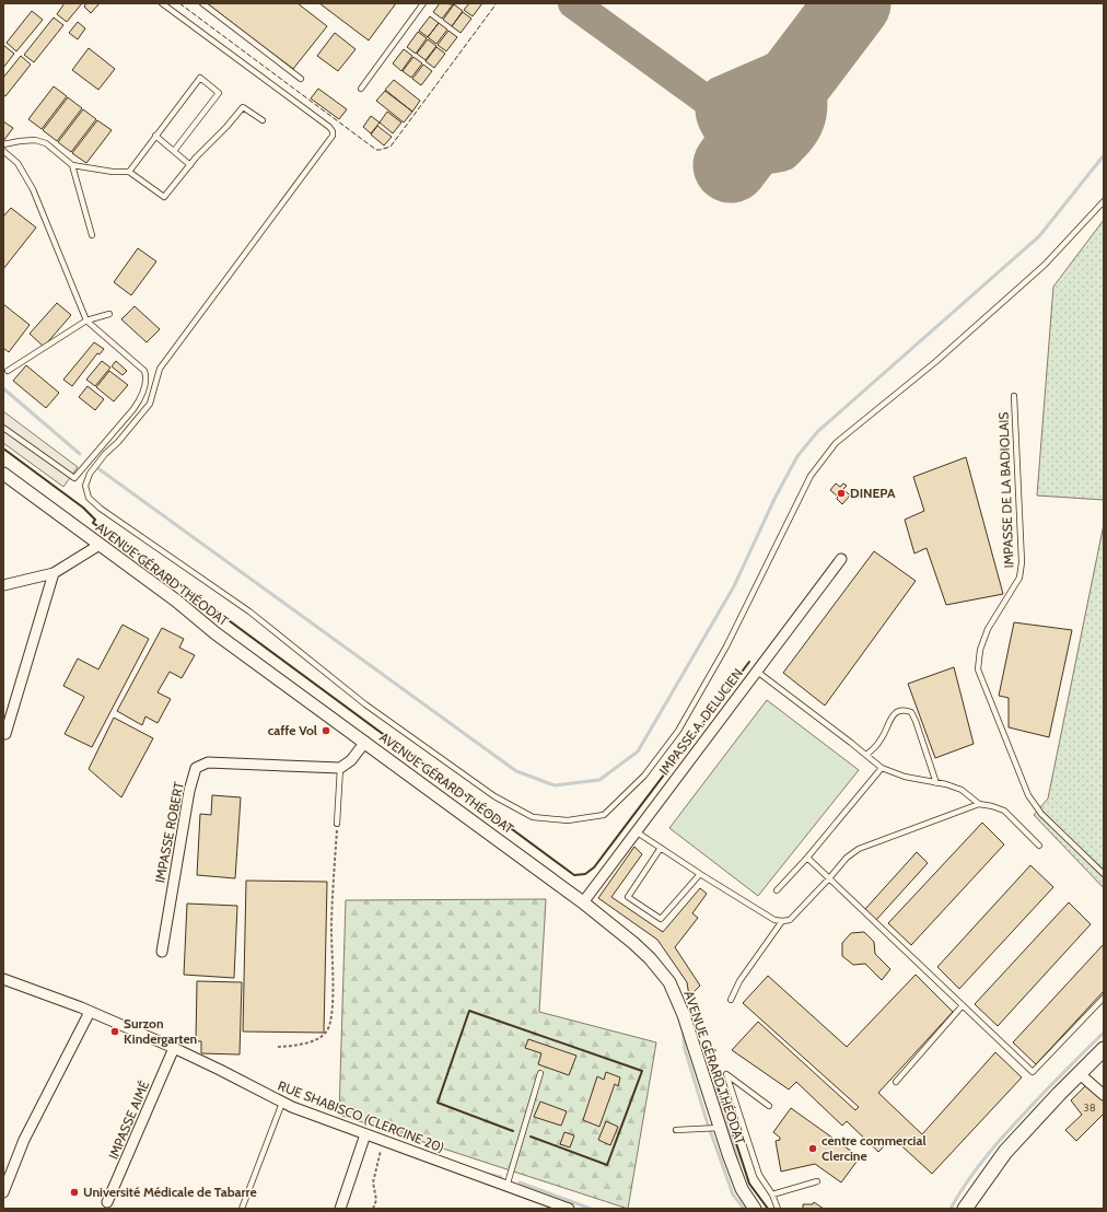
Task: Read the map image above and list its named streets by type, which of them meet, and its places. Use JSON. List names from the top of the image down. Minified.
{"streets":{"street":["AVENUE GÉRARD THÉODAT","IMPASSE A. DELUCIEN","IMPASSE ROBERT","RUE SHABISCO (CLERCINE 20)","IMPASSE AIMÉ"],"lane":["IMPASSE DE LA BADIOLAIS"]},"crossings":[["AVENUE GÉRARD THÉODAT","IMPASSE A. DELUCIEN"],["RUE SHABISCO (CLERCINE 20)","IMPASSE AIMÉ"]],"places":["DINEPA","caffe Vol","Surzon Kindergarten","centre commercial Clercine","Université Médicale de Tabarre"],"house_numbers":["38"]}
